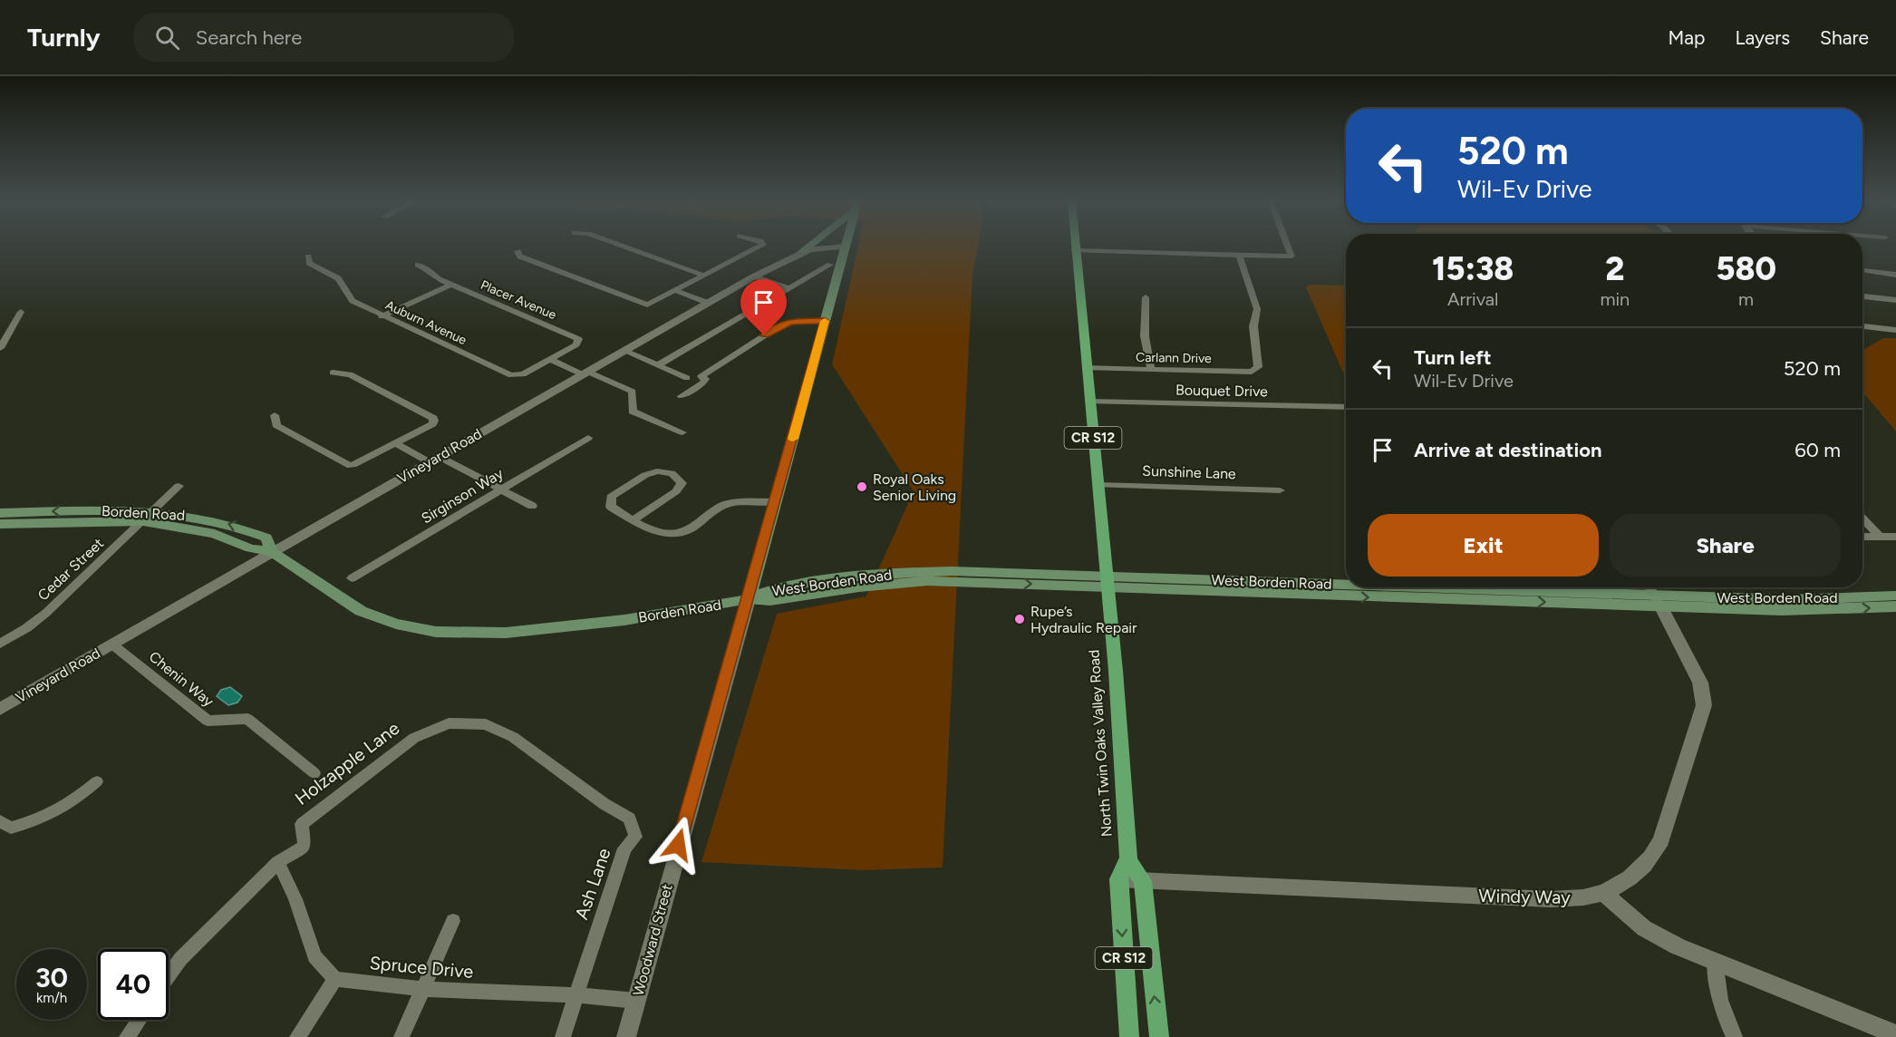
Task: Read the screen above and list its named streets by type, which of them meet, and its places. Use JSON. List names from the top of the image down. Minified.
{"streets":{"main road":["CR S12","Borden Road","West Borden Road","North Twin Oaks Valley Road","Woodward Street"],"street":["Placer Avenue","Auburn Avenue","Carlann Drive","Bouquet Drive","Vineyard Road","Sunshine Lane","Sirginson Way","Cedar Street","Chenin Way","Holzapple Lane","Ash Lane","Windy Way","Spruce Drive"]},"crossings":[["Placer Avenue","Auburn Avenue"],["Carlann Drive","North Twin Oaks Valley Road"],["Bouquet Drive","North Twin Oaks Valley Road"],["CR S12","North Twin Oaks Valley Road"],["CR S12","Windy Way"],["Vineyard Road","Borden Road"],["Vineyard Road","Chenin Way"],["Vineyard Road","Woodward Street"],["Sunshine Lane","North Twin Oaks Valley Road"],["Borden Road","Cedar Street"],["Borden Road","West Borden Road"],["Borden Road","North Twin Oaks Valley Road"],["Borden Road","Woodward Street"],["West Borden Road","North Twin Oaks Valley Road"],["West Borden Road","Windy Way"],["Holzapple Lane","Ash Lane"],["Ash Lane","Spruce Drive"],["Woodward Street","Spruce Drive"]],"places":["Royal Oaks Senior Living","Rupe’s Hydraulic Repair"],"page":{"header":"Turnly","search":"Search here","nav":["Map","Layers","Share"],"turn":["520 m","Wil-Ev Drive"],"eta":["15:38","Arrival","2","min","580","m"],"list":[{"name":"Turn left","note":"Wil-Ev Drive","value":"520 m"},{"name":"Arrive at destination","value":"60 m"}],"buttons":["Exit","Share"],"speed":"30 km/h","limit":"40"}}
